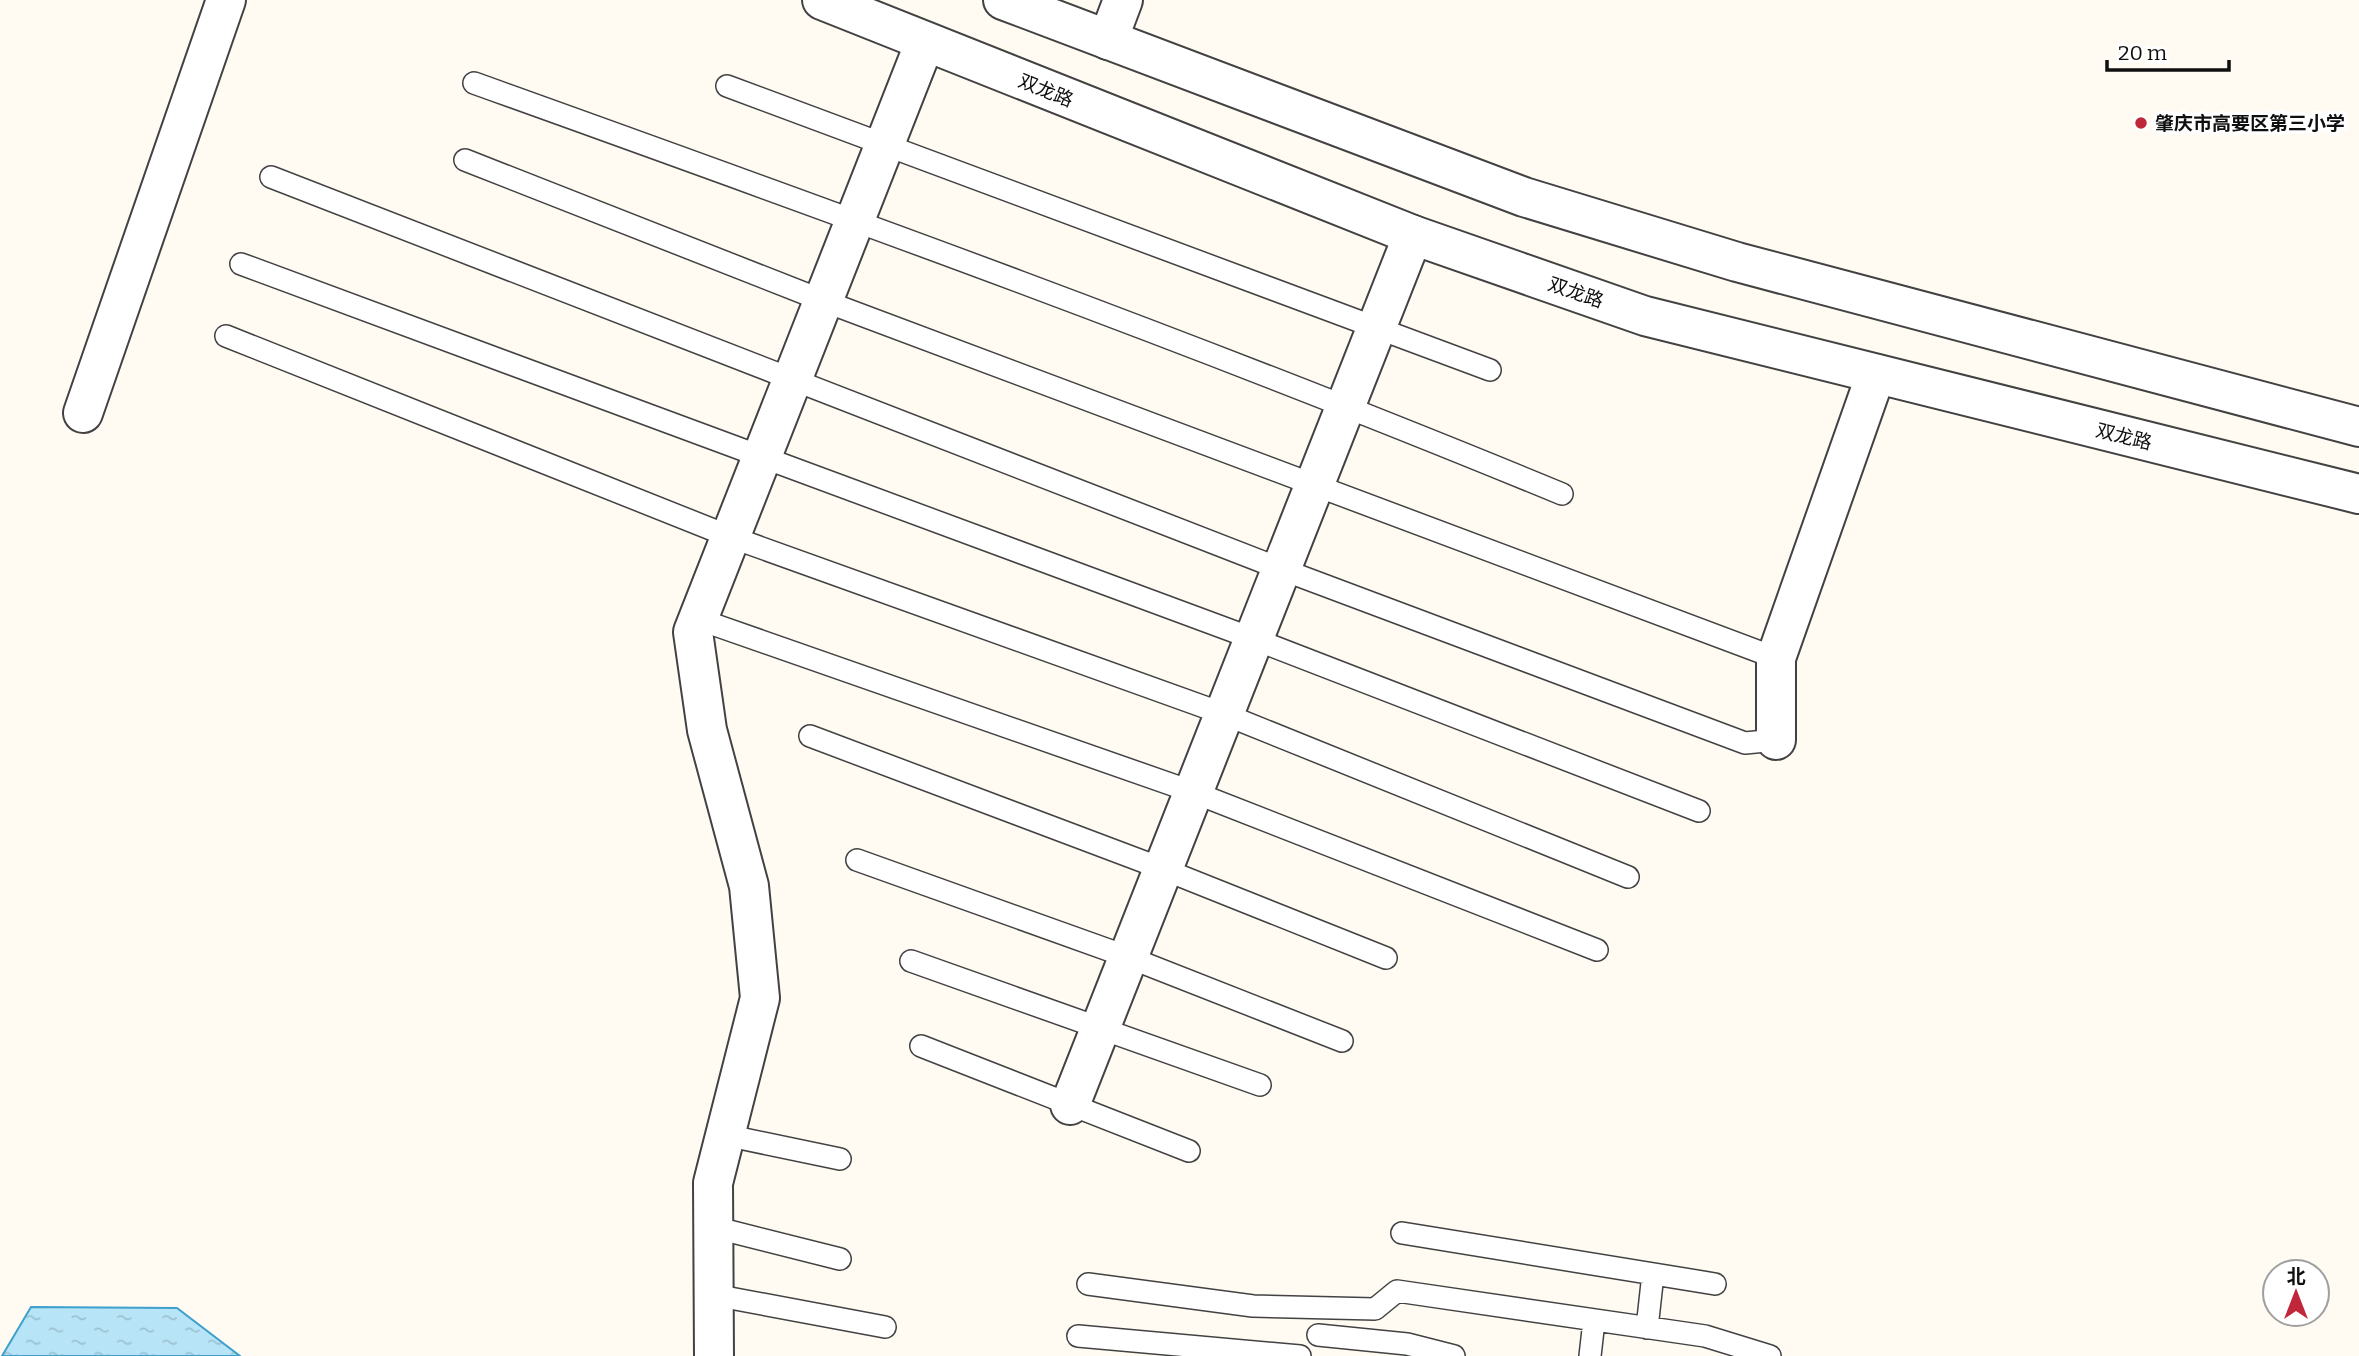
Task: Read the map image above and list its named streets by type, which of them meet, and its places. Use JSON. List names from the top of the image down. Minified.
{"streets":{"street":["双龙路"]},"places":["肇庆市高要区第三小学"],"scale_bar":"20 m","north":"top"}
